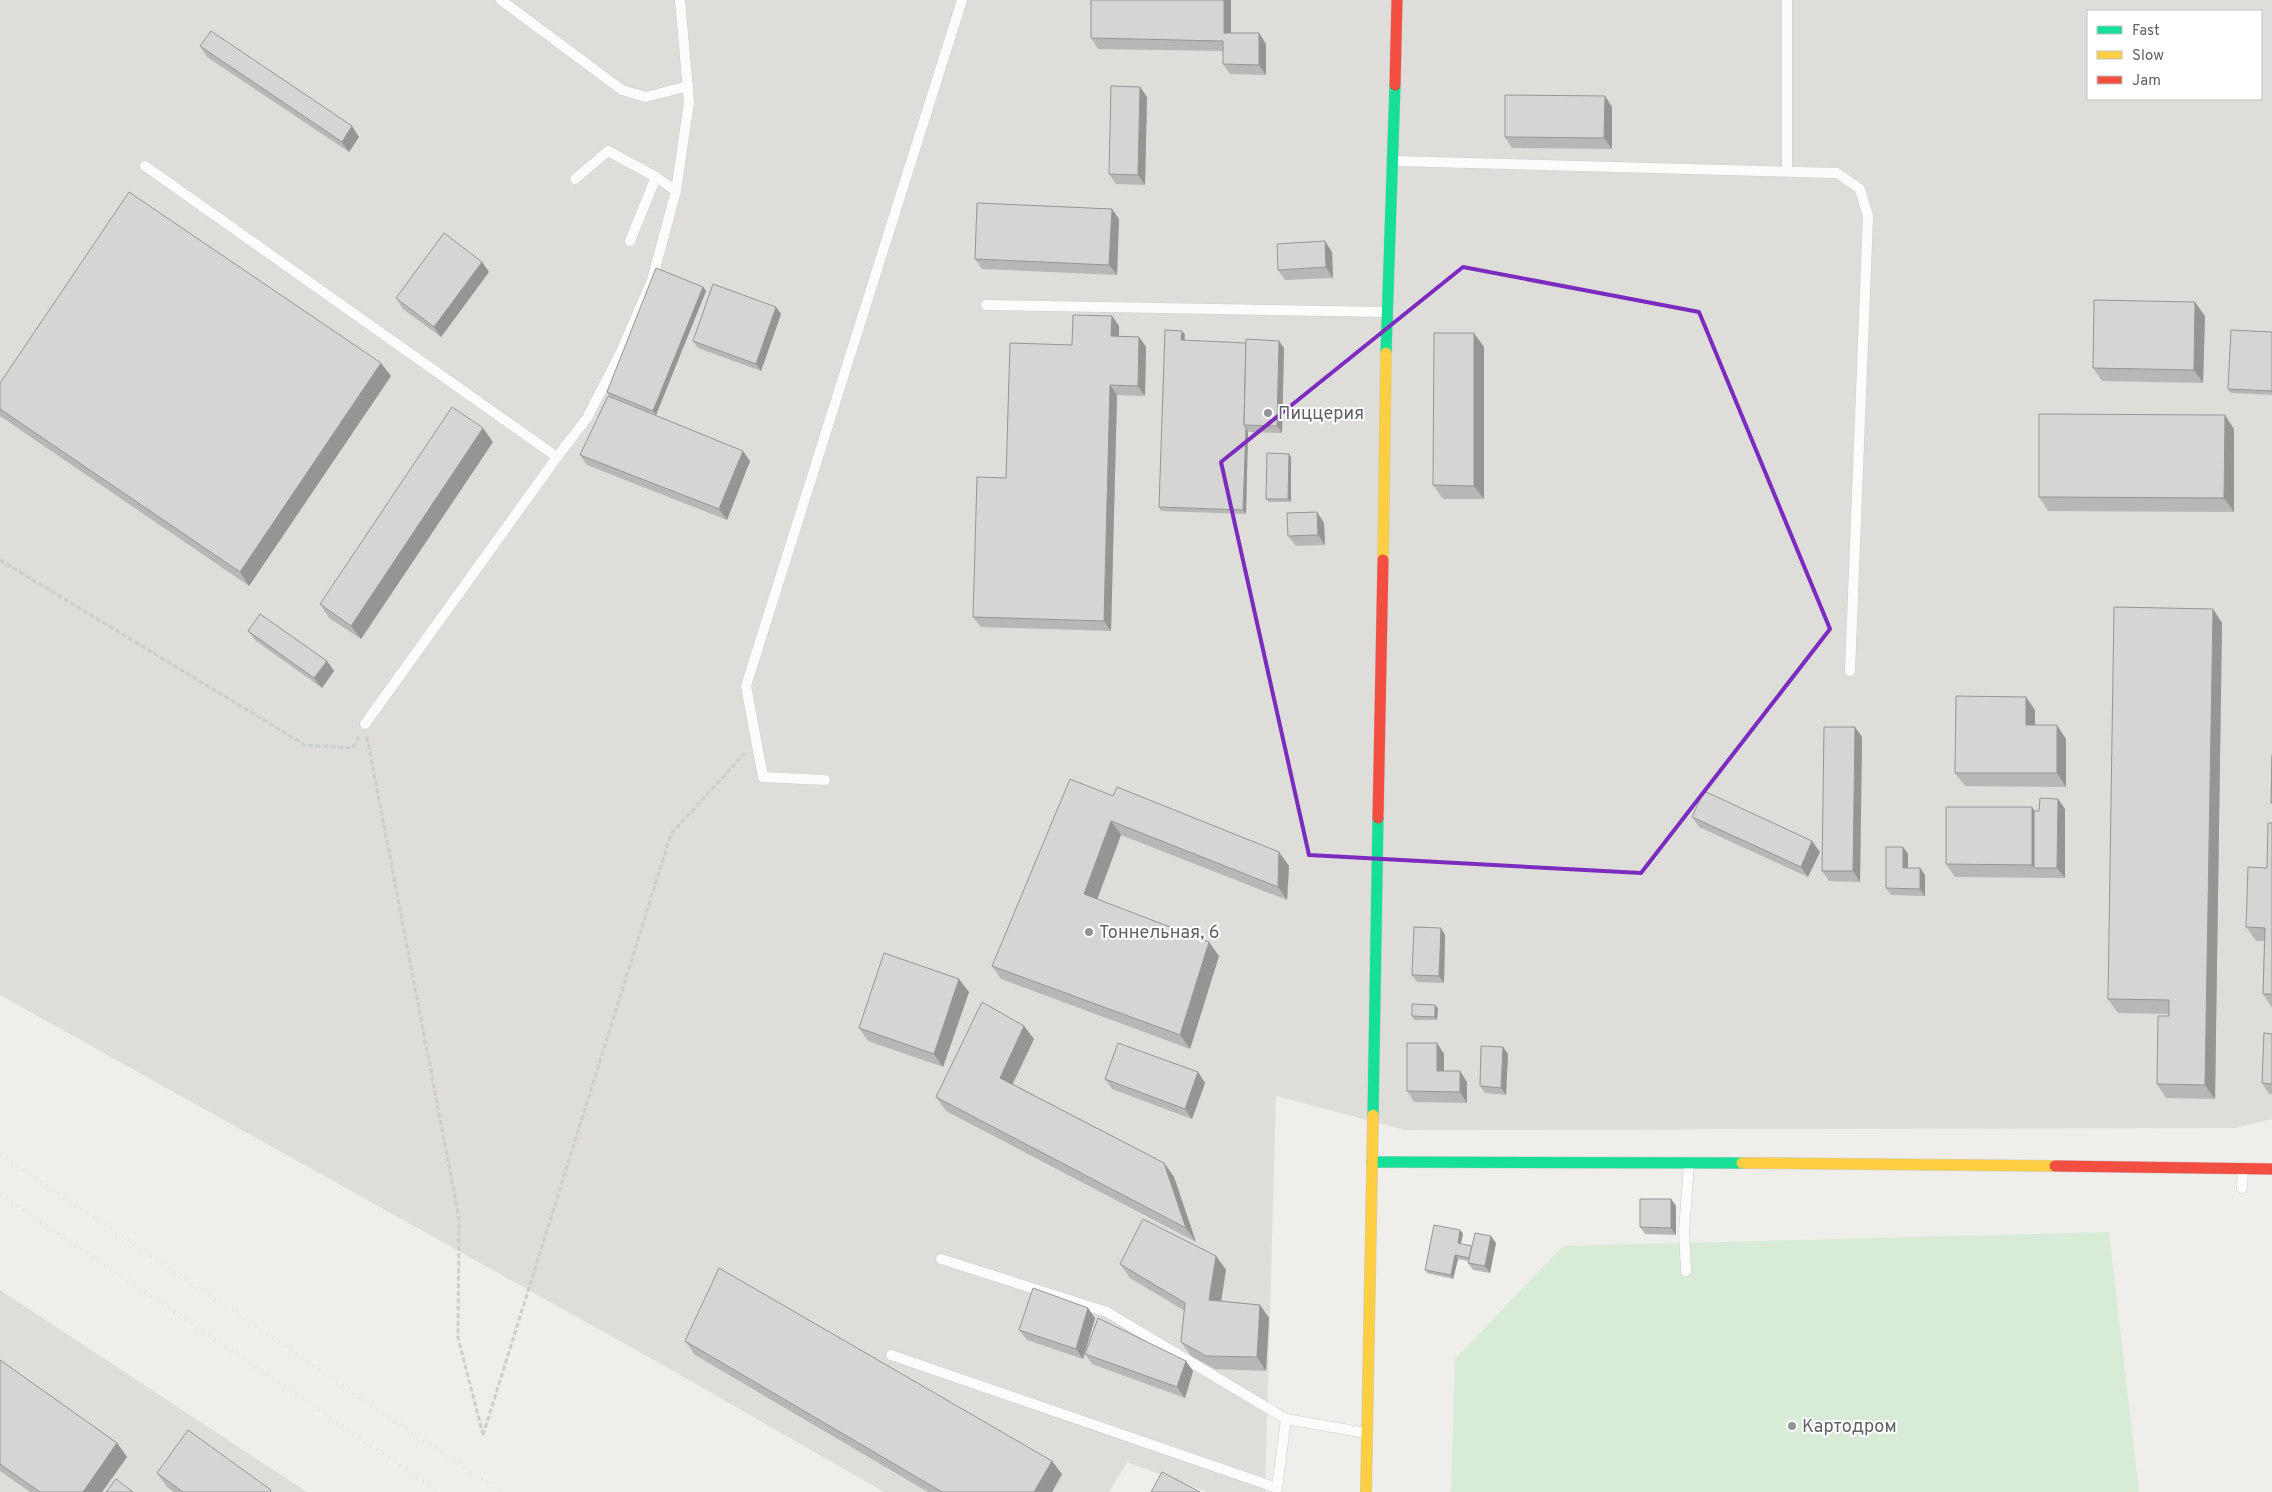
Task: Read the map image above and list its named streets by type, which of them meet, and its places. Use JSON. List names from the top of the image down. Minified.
{"places":["Пиццерия","Тоннельная, 6","Картодром"],"legend":["Fast","Slow","Jam"]}
